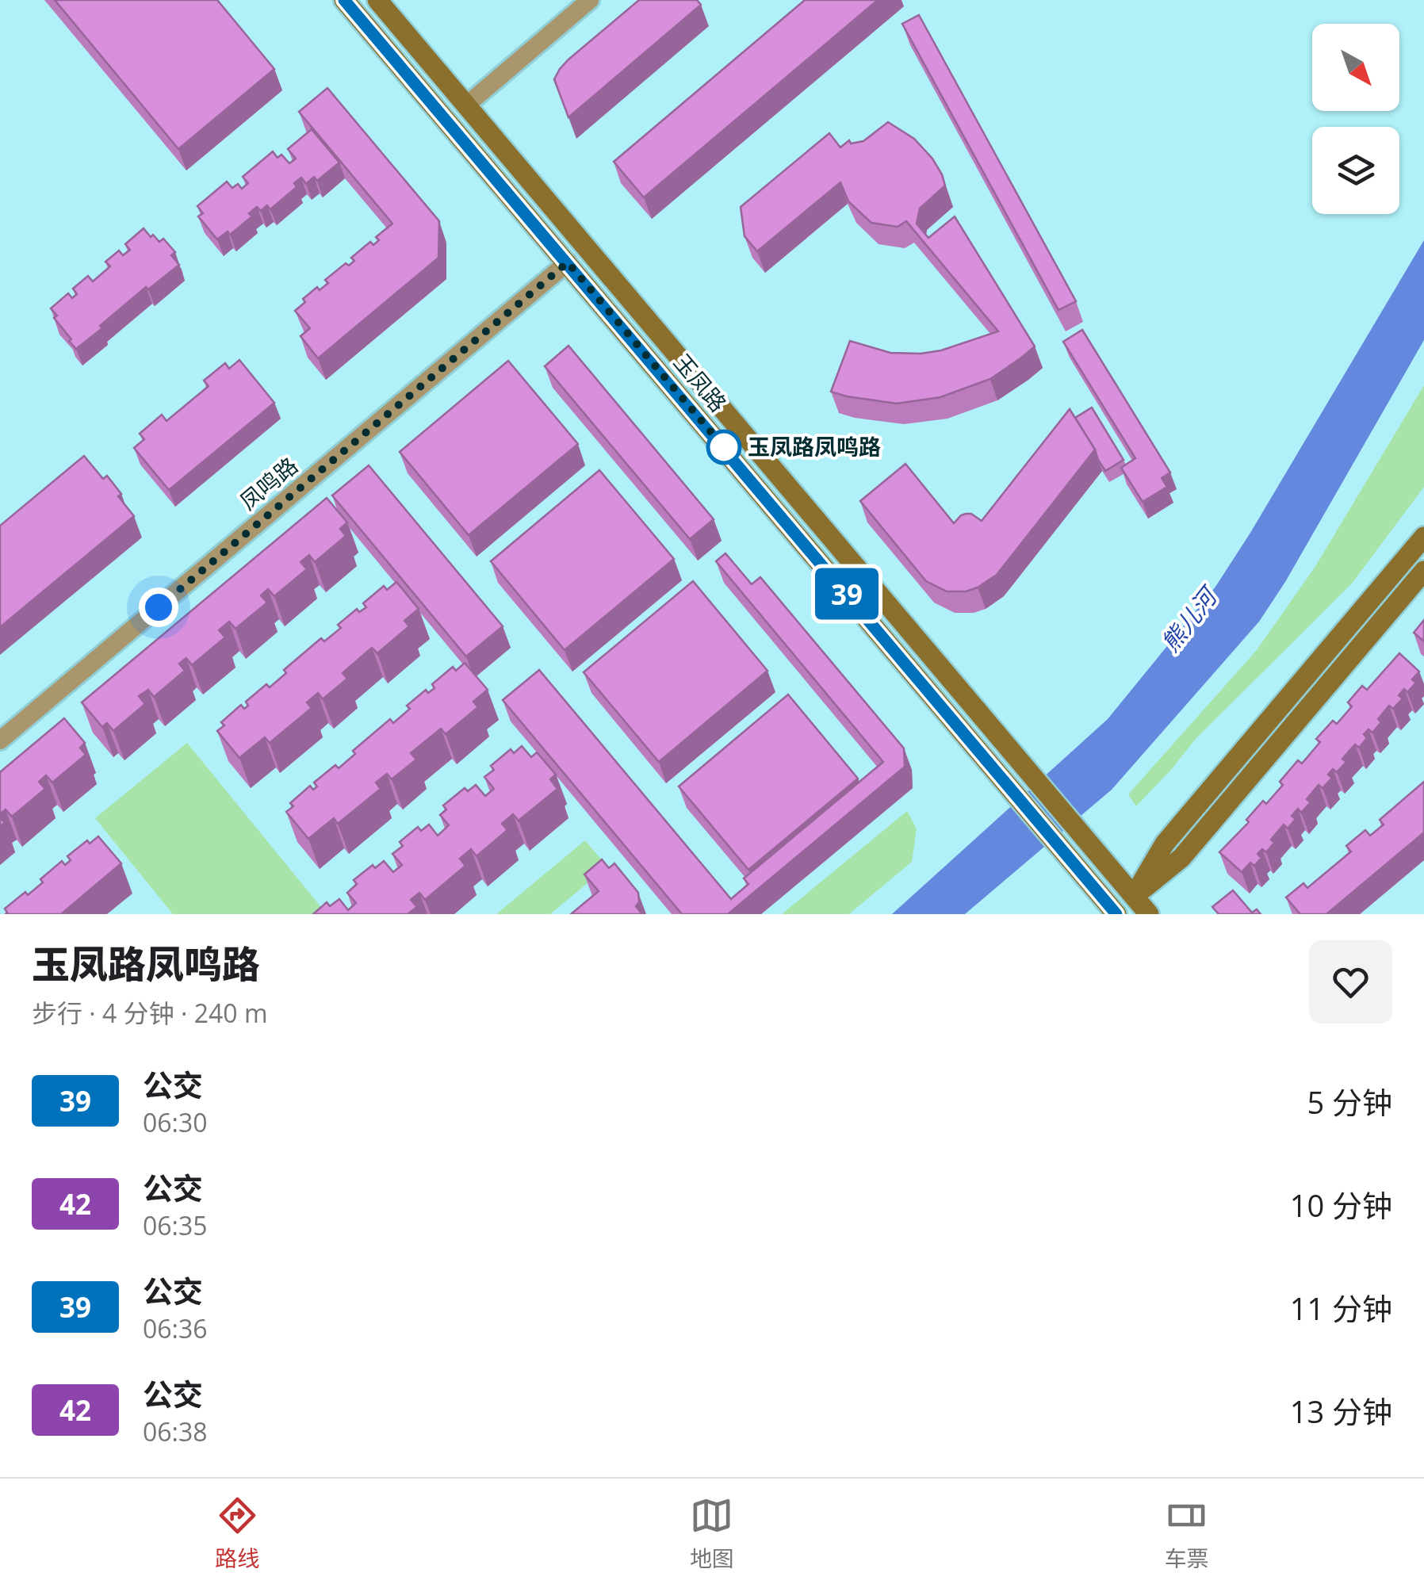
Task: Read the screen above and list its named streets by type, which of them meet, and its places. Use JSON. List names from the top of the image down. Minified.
{"streets":{"street":["玉凤路","凤鸣路"]},"crossings":[["玉凤路","凤鸣路"]],"water":["熊儿河"],"places":["玉凤路凤鸣路"],"lines":["bus line 39"],"north":"bottom right","page":{"on_map":"39","heading":["玉凤路凤鸣路","步行 · 4 分钟 · 240 m"],"list":[{"mark":"39","name":"公交","note":"06:30","value":"5 分钟"},{"mark":"42","name":"公交","note":"06:35","value":"10 分钟"},{"mark":"39","name":"公交","note":"06:36","value":"11 分钟"},{"mark":"42","name":"公交","note":"06:38","value":"13 分钟"}],"tabs":["路线","地图","车票"]}}
